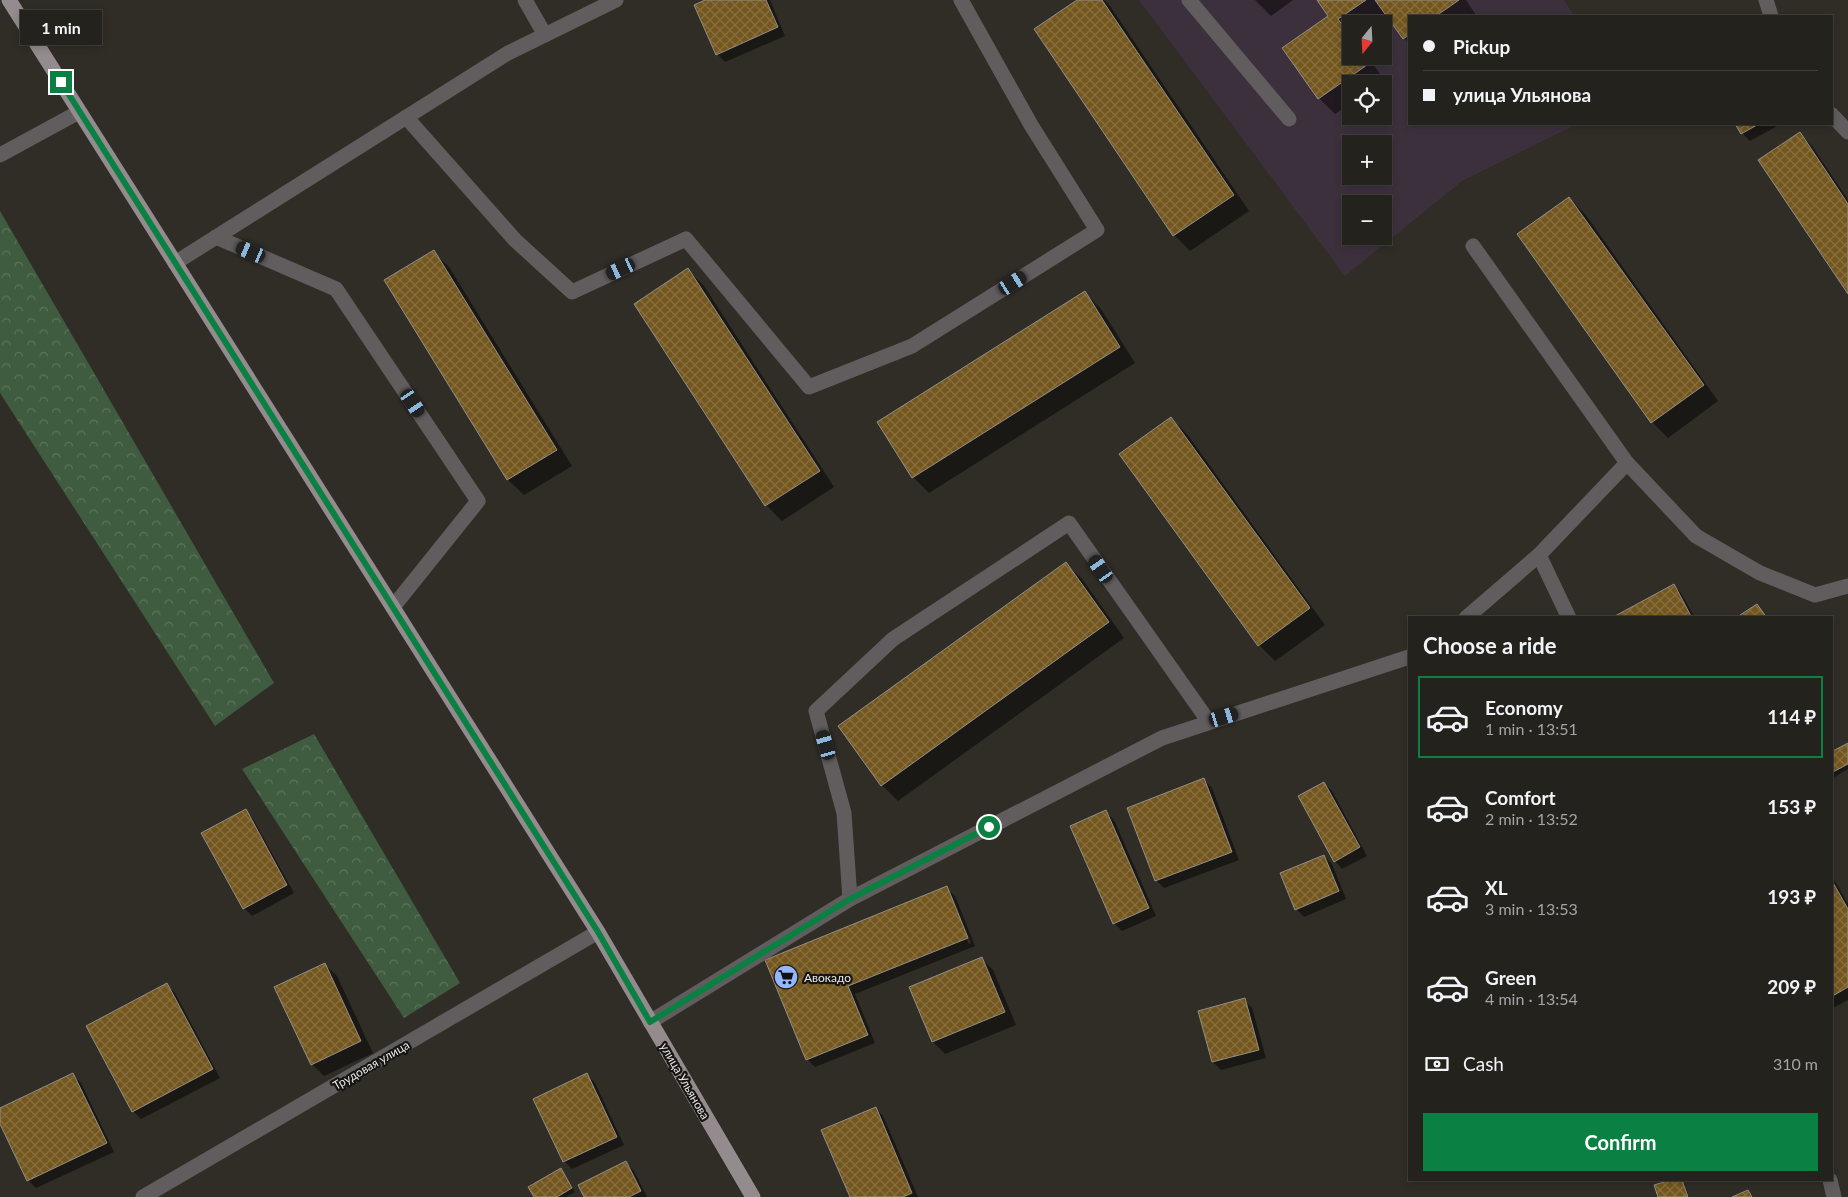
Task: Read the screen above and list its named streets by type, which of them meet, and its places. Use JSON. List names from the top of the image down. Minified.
{"streets":{"main road":["улица Ульянова"],"street":["Трудовая улица"]},"crossings":[["Трудовая улица","улица Ульянова"]],"places":{"supermarket":["Авокадо"]},"north":"bottom","page":{"bubble":"1 min","map_buttons":["+","−"],"banner":["Pickup","улица Ульянова"],"heading":"Choose a ride","list":[{"name":"Economy","note":"1 min · 13:51","value":"114 ₽"},{"name":"Comfort","note":"2 min · 13:52","value":"153 ₽"},{"name":"XL","note":"3 min · 13:53","value":"193 ₽"},{"name":"Green","note":"4 min · 13:54","value":"209 ₽"}],"pay":["Cash","310 m"],"buttons":"Confirm"}}
